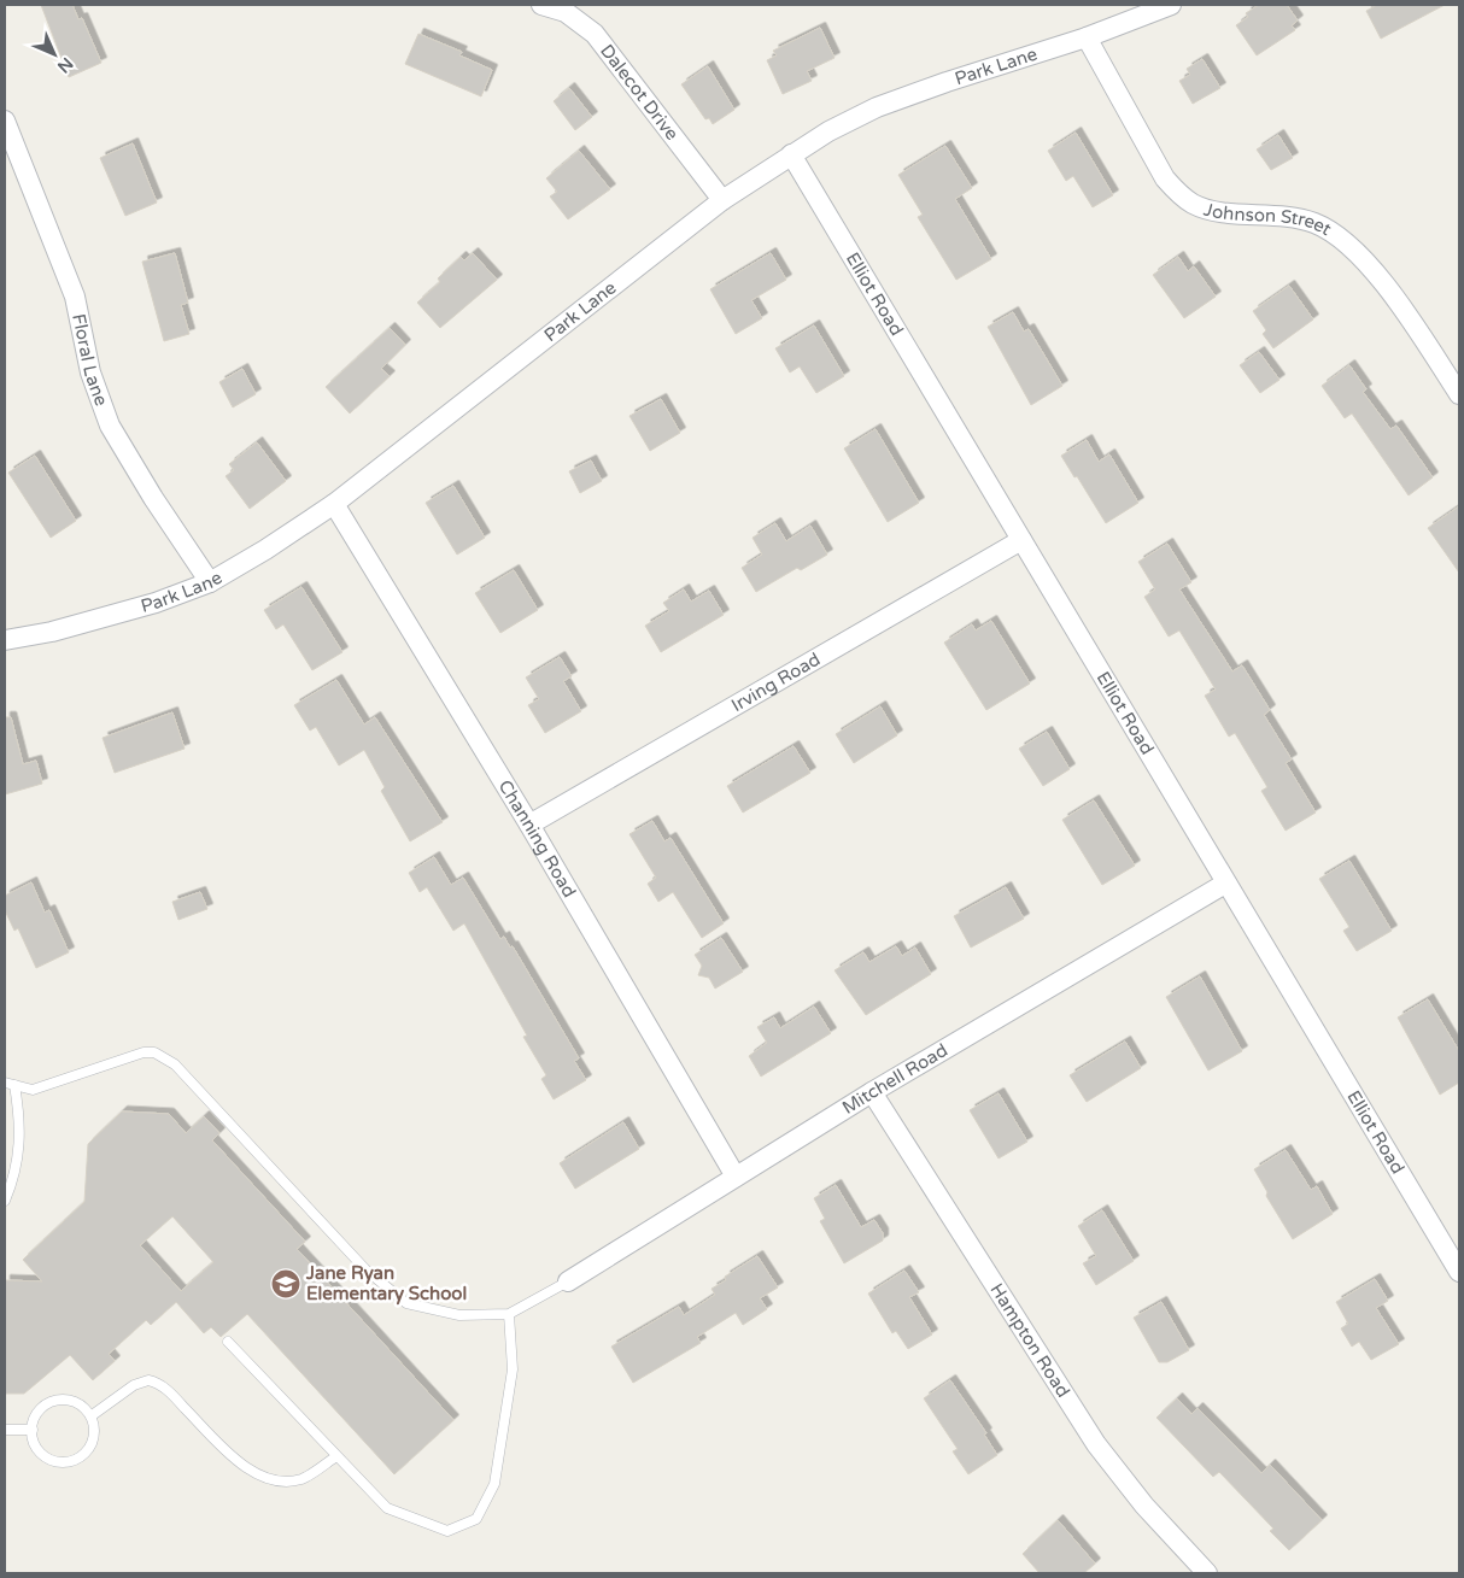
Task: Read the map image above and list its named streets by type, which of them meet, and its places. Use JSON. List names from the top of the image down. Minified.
{"streets":{"street":["Park Lane","Dalecot Drive","Johnson Street","Elliot Road","Floral Lane","Irving Road","Channing Road","Mitchell Road","Hampton Road"]},"crossings":[["Park Lane","Dalecot Drive"],["Park Lane","Johnson Street"],["Park Lane","Elliot Road"],["Park Lane","Floral Lane"],["Park Lane","Channing Road"],["Elliot Road","Irving Road"],["Elliot Road","Mitchell Road"],["Irving Road","Channing Road"],["Channing Road","Mitchell Road"],["Mitchell Road","Hampton Road"]],"places":{"school or university":["Jane Ryan Elementary School"]},"north":"bottom right"}
